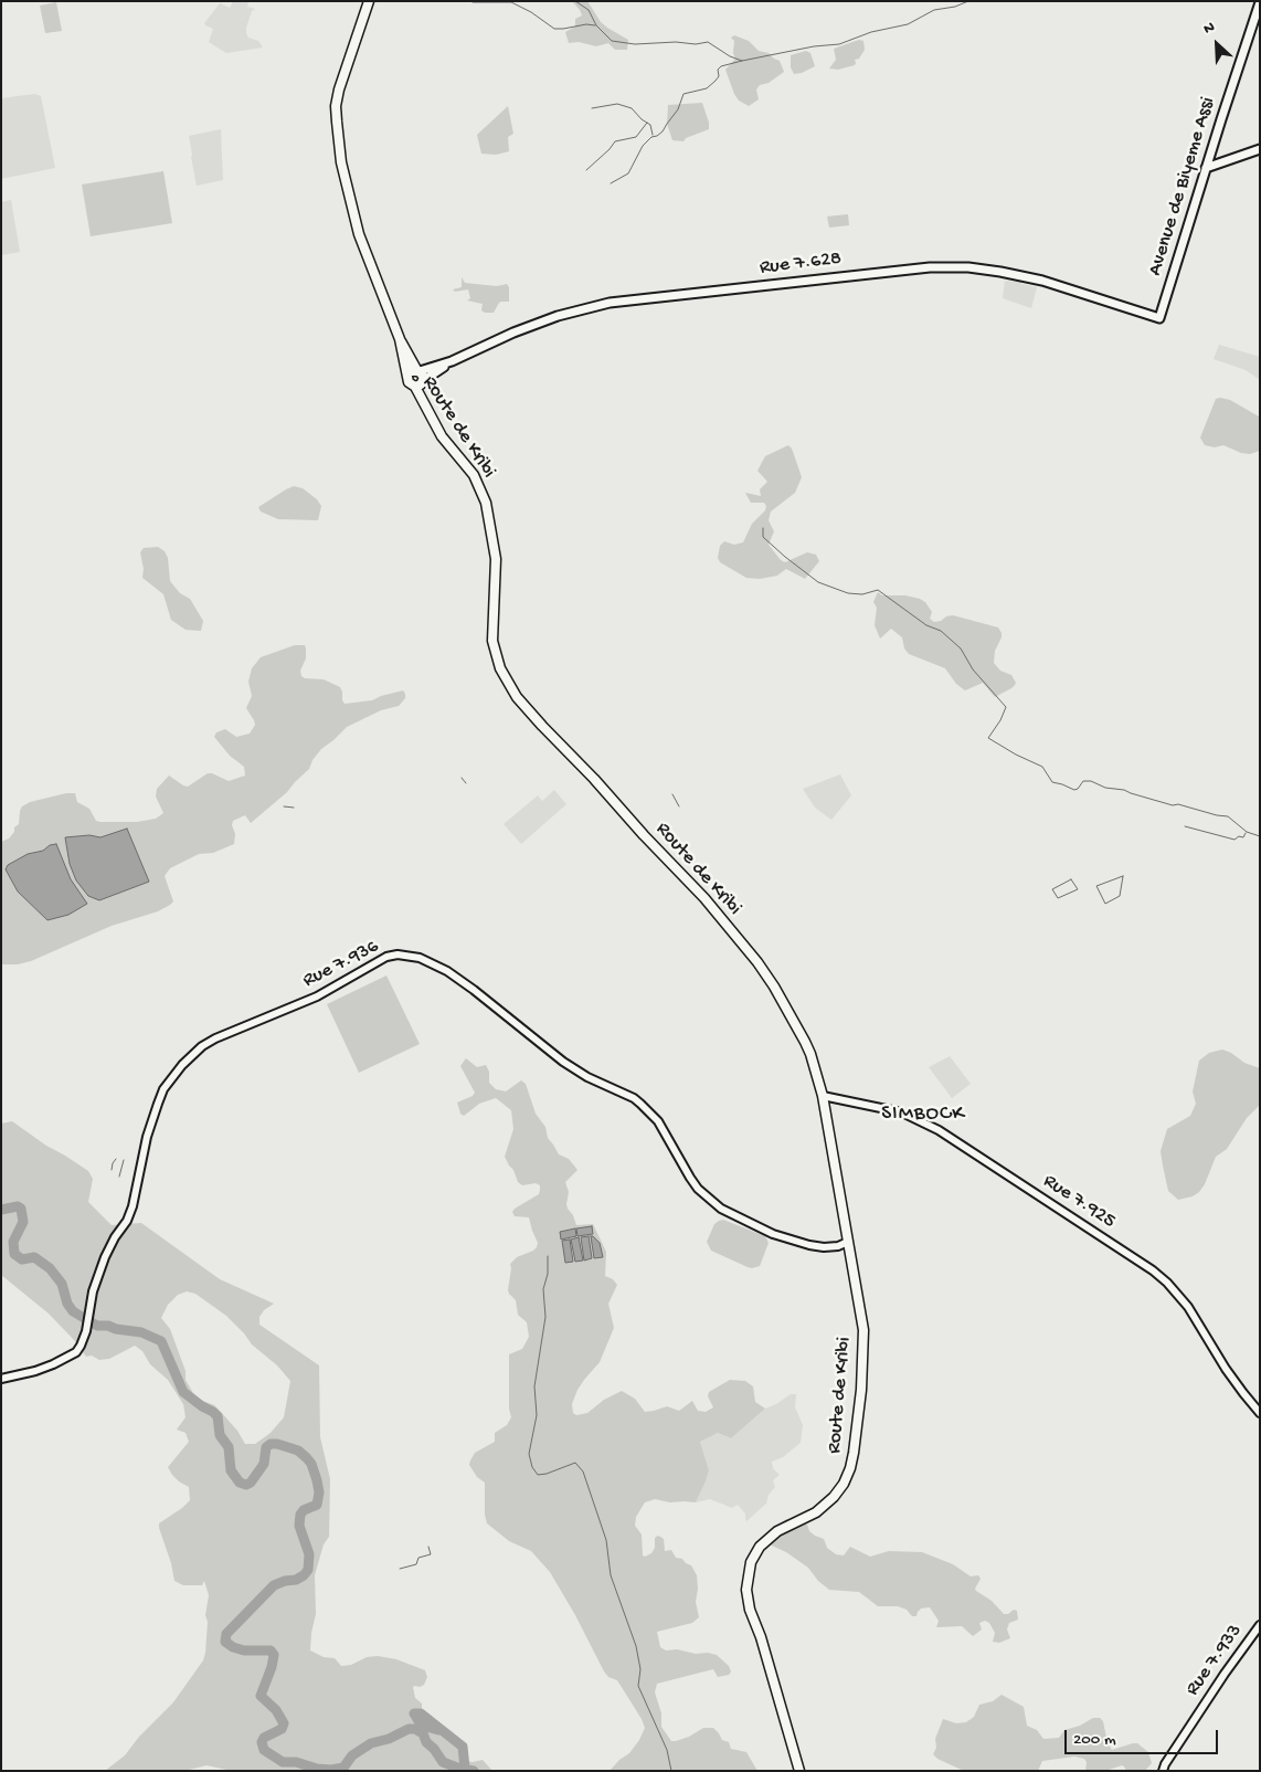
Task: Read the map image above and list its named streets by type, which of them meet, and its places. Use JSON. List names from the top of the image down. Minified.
{"streets":{"main road":["Avenue de Biyeme Assi","Rue 7.628","Route de Kribi"],"street":["Rue 7.936","Rue 7.925","Rue 7.933"]},"crossings":[["Avenue de Biyeme Assi","Rue 7.628"],["Rue 7.628","Route de Kribi"],["Route de Kribi","Rue 7.936"],["Route de Kribi","Rue 7.925"]],"districts":["SIMBOCK"],"scale_bar":"200 m","north":"top left"}
